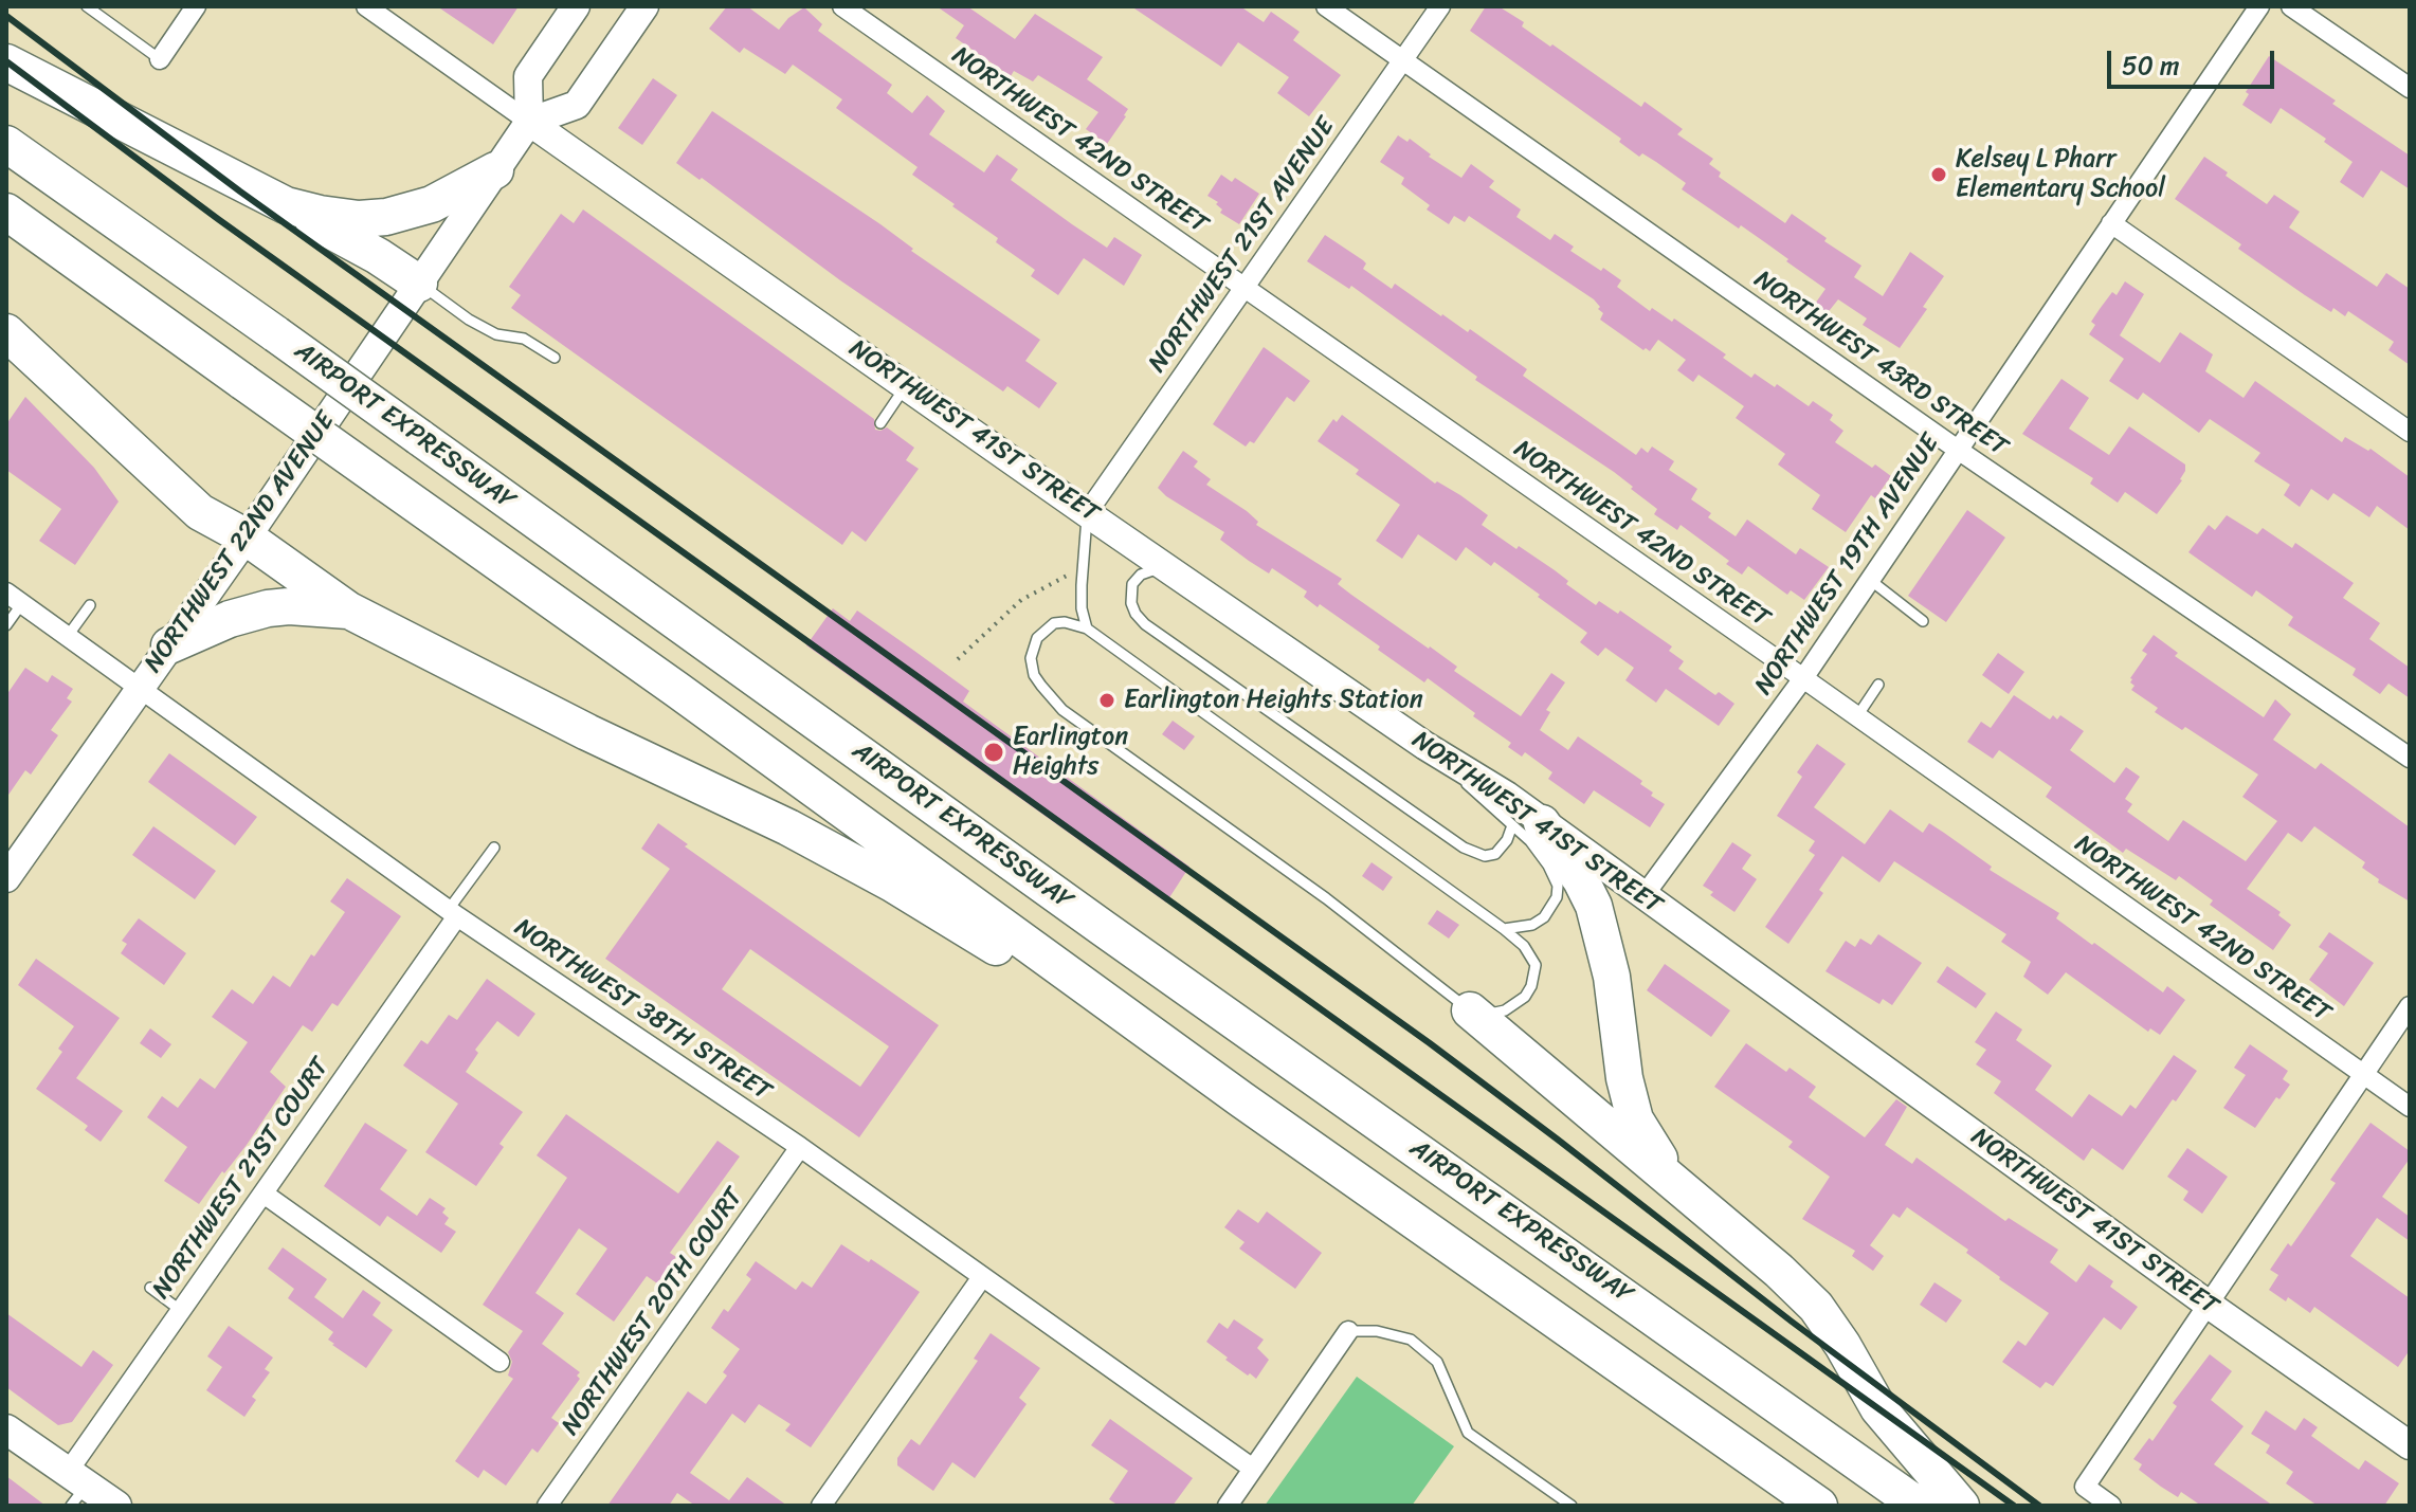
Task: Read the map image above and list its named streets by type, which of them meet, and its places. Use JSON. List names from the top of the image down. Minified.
{"streets":{"highway":["AIRPORT EXPRESSWAY"],"main road":["NORTHWEST 41ST STREET","NORTHWEST 22ND AVENUE"],"street":["NORTHWEST 42ND STREET","NORTHWEST 21ST AVENUE","NORTHWEST 43RD STREET","NORTHWEST 19TH AVENUE","NORTHWEST 38TH STREET","NORTHWEST 21ST COURT","NORTHWEST 20TH COURT"]},"crossings":[["NORTHWEST 42ND STREET","NORTHWEST 21ST AVENUE"],["NORTHWEST 42ND STREET","NORTHWEST 19TH AVENUE"],["NORTHWEST 21ST AVENUE","NORTHWEST 43RD STREET"],["NORTHWEST 21ST AVENUE","NORTHWEST 41ST STREET"],["NORTHWEST 43RD STREET","NORTHWEST 19TH AVENUE"],["NORTHWEST 41ST STREET","NORTHWEST 22ND AVENUE"],["NORTHWEST 41ST STREET","NORTHWEST 19TH AVENUE"],["NORTHWEST 22ND AVENUE","NORTHWEST 38TH STREET"],["NORTHWEST 38TH STREET","NORTHWEST 21ST COURT"],["NORTHWEST 38TH STREET","NORTHWEST 20TH COURT"]],"places":["Kelsey L Pharr Elementary School","Earlington Heights Station","Earlington Heights"],"scale_bar":"50 m"}
